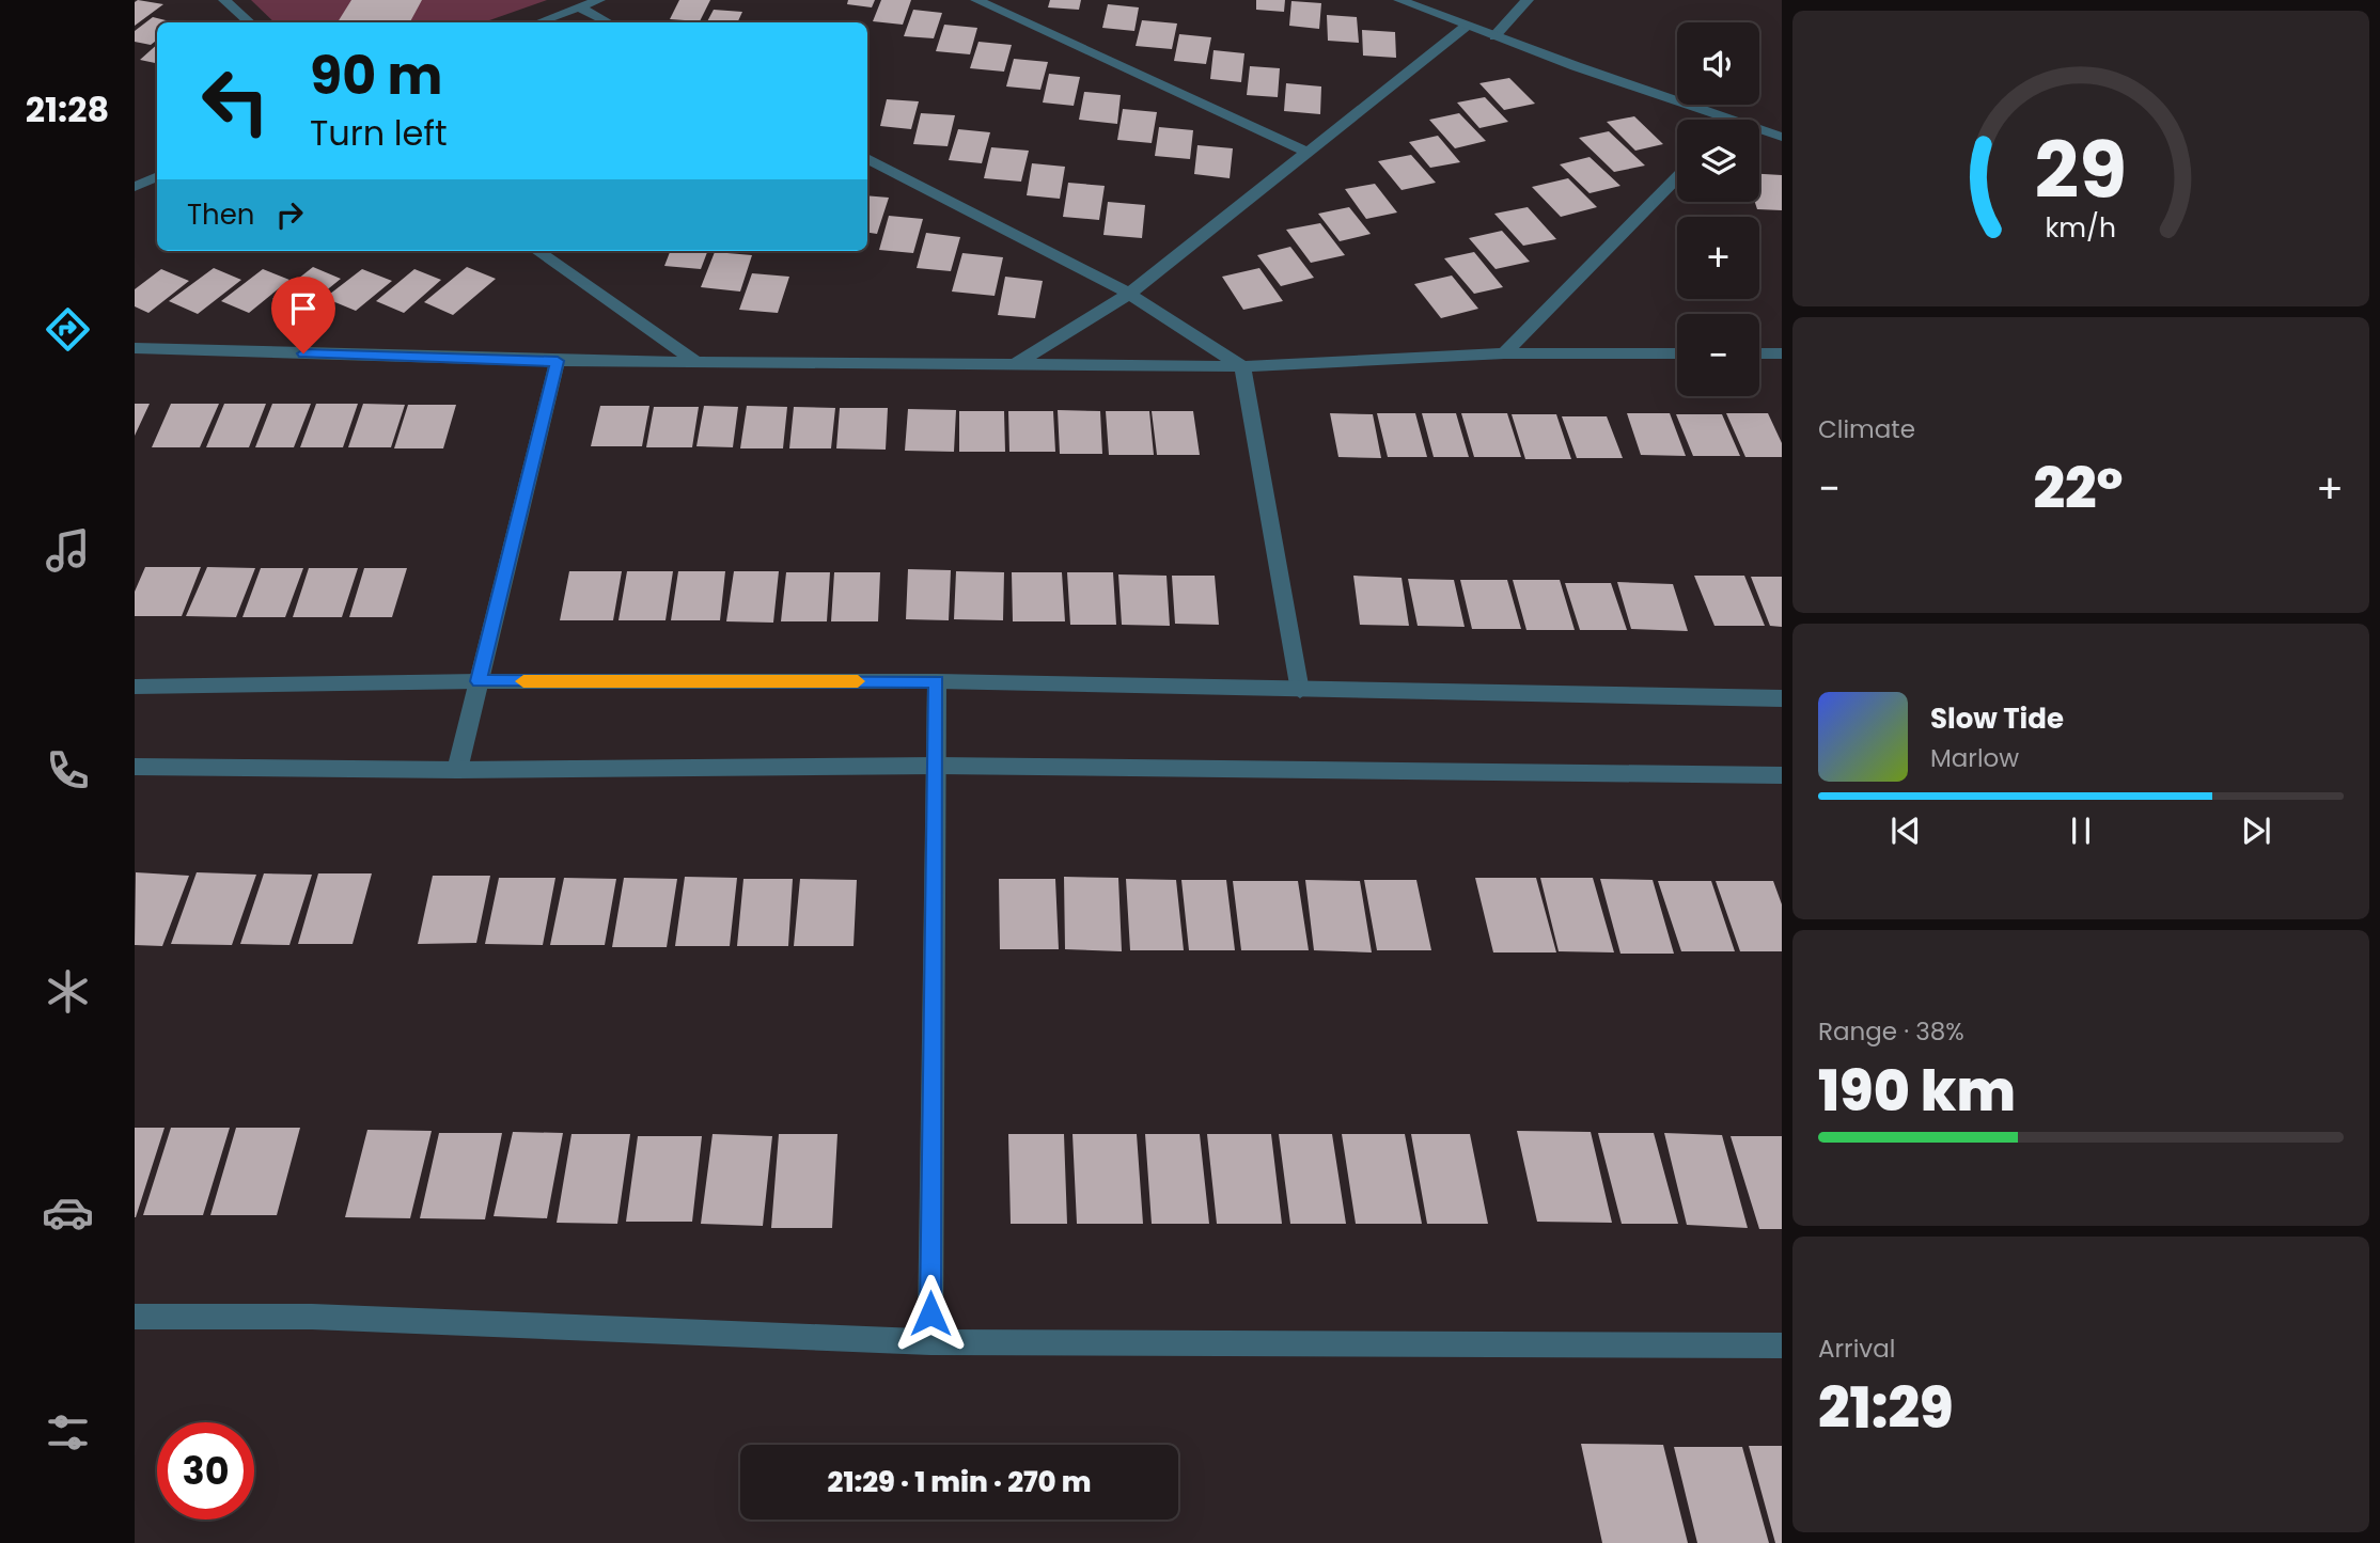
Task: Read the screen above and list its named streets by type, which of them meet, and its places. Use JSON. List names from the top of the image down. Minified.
{"page":{"tabs":"21:28","map_buttons":["+","−"],"turn":["90 m","Turn left"],"then":"Then","tile":["Climate",["Range · 38%","190 km"],["Arrival","21:29"]],"heat":["−","22°","+"],"song":["Slow Tide","Marlow"],"limit":"30","trip":"21:29 · 1 min · 270 m","gauge":["29","km/h"]}}
